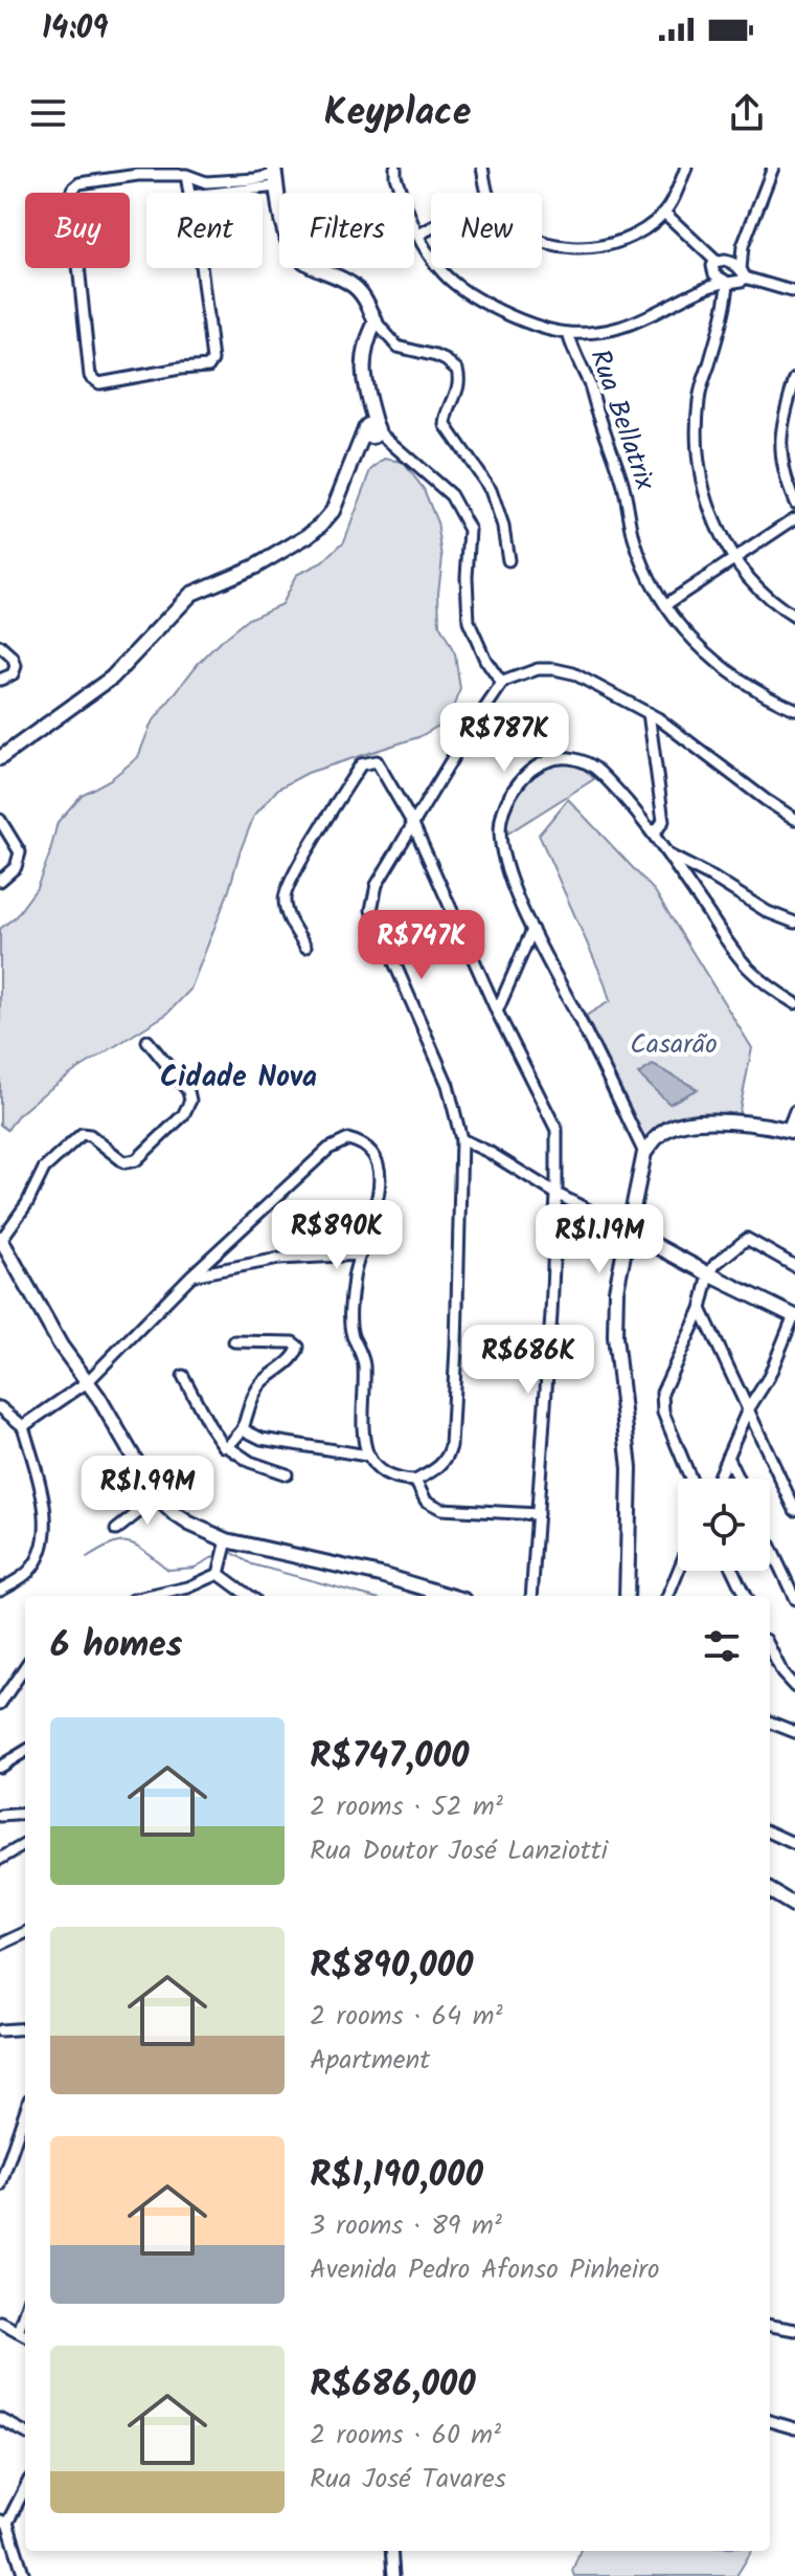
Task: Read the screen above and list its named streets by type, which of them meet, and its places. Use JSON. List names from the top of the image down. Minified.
{"streets":{"street":["Rua Bellatrix"]},"districts":["Cidade Nova"],"parks":["Casarão"],"page":{"status":"14:09","header":"Keyplace","chip":["Buy","Rent","Filters","New"],"price":["R$787K","R$747K","R$890K","R$1.19M","R$686K","R$1.99M"],"heading":"6 homes","list":[{"name":"R$747,000","note":"2 rooms · 52 m² · Rua Doutor José Lanziotti"},{"name":"R$890,000","note":"2 rooms · 64 m² · Apartment"},{"name":"R$1,190,000","note":"3 rooms · 89 m² · Avenida Pedro Afonso Pinheiro"},{"name":"R$686,000","note":"2 rooms · 60 m² · Rua José Tavares"}]}}
